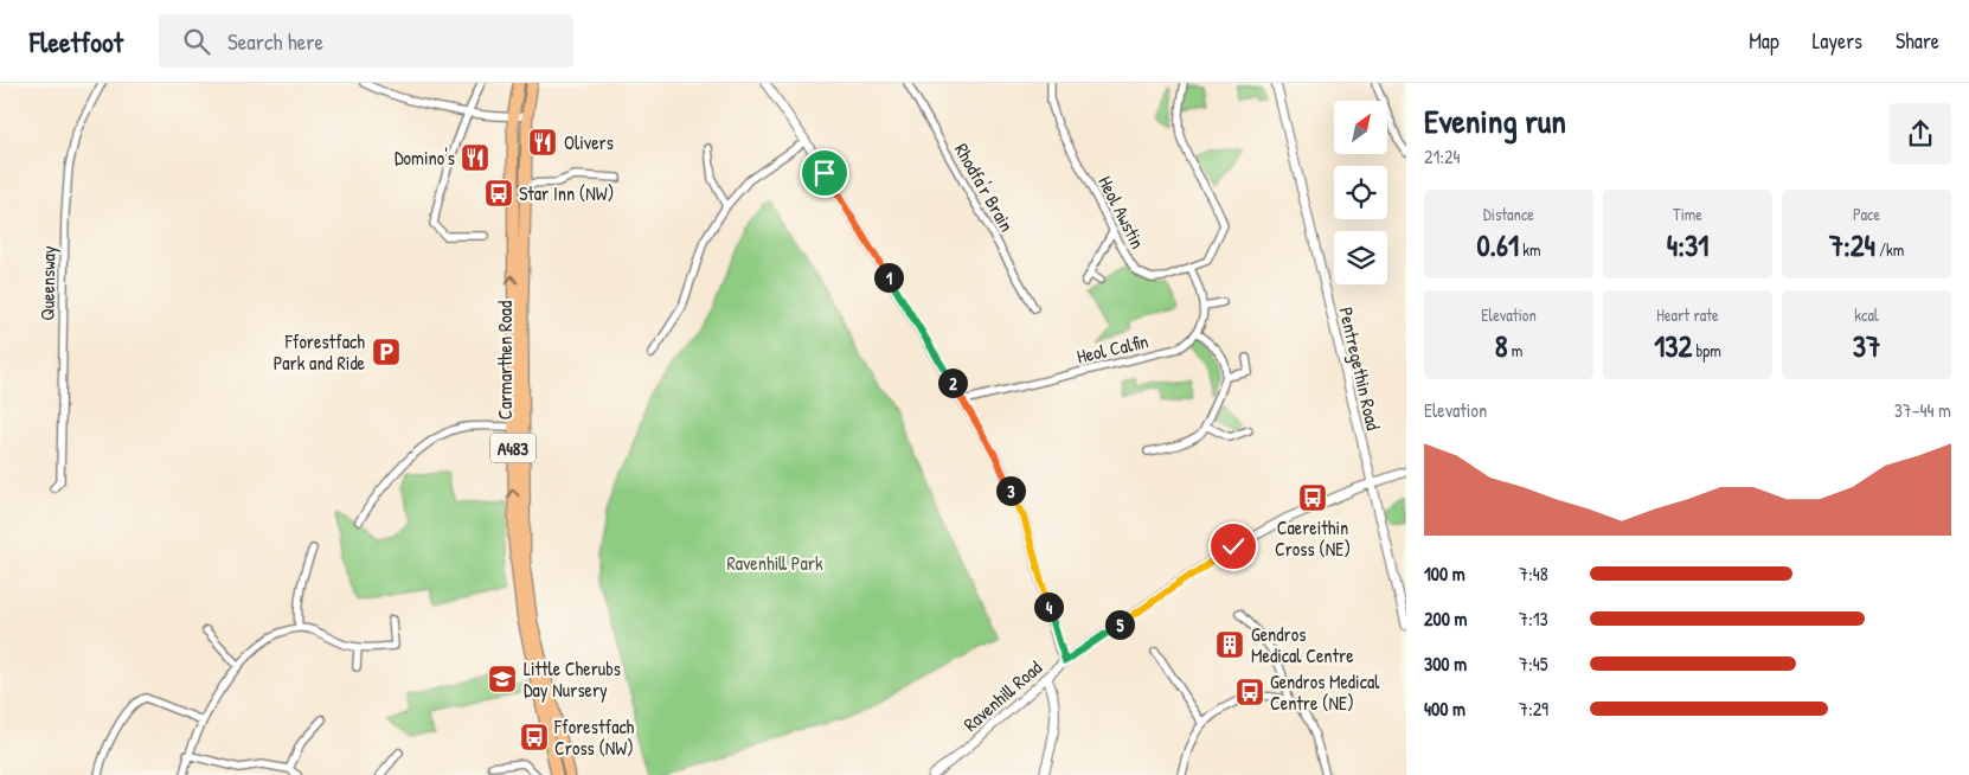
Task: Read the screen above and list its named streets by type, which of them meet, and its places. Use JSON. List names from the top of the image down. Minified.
{"streets":{"main road":["Carmarthen Road","A483"],"street":["Rhodfa'r Brain","Heol Awstin","Queensway","Heol Calfin","Pentregethin Road","Ravenhill Road"]},"crossings":[["Pentregethin Road","Ravenhill Road"]],"parks":["Ravenhill Park"],"places":{"restaurant":["Olivers","Domino's"],"bus stop":["Star Inn (NW)","Caereithin Cross (NE)","Gendros Medical Centre (NE)","Fforestfach Cross (NW)"],"parking":["Fforestfach Park and Ride"],"building":["Gendros Medical Centre"],"school or university":["Little Cherubs Day Nursery"]},"north":"top right","page":{"header":"Fleetfoot","search":"Search here","nav":["Map","Layers","Share"],"heading":["Evening run","21:24"],"stats":[["Distance","0.61 km"],["Time","4:31"],["Pace","7:24 /km"],["Elevation","8 m"],["Heart rate","132 bpm"],["kcal","37"]],"pins":["1","2","3","4","5"],"chart":["Elevation","37–44 m"],"list":[{"name":"100 m","note":"7:48"},{"name":"200 m","note":"7:13"},{"name":"300 m","note":"7:45"},{"name":"400 m","note":"7:29"}]}}
